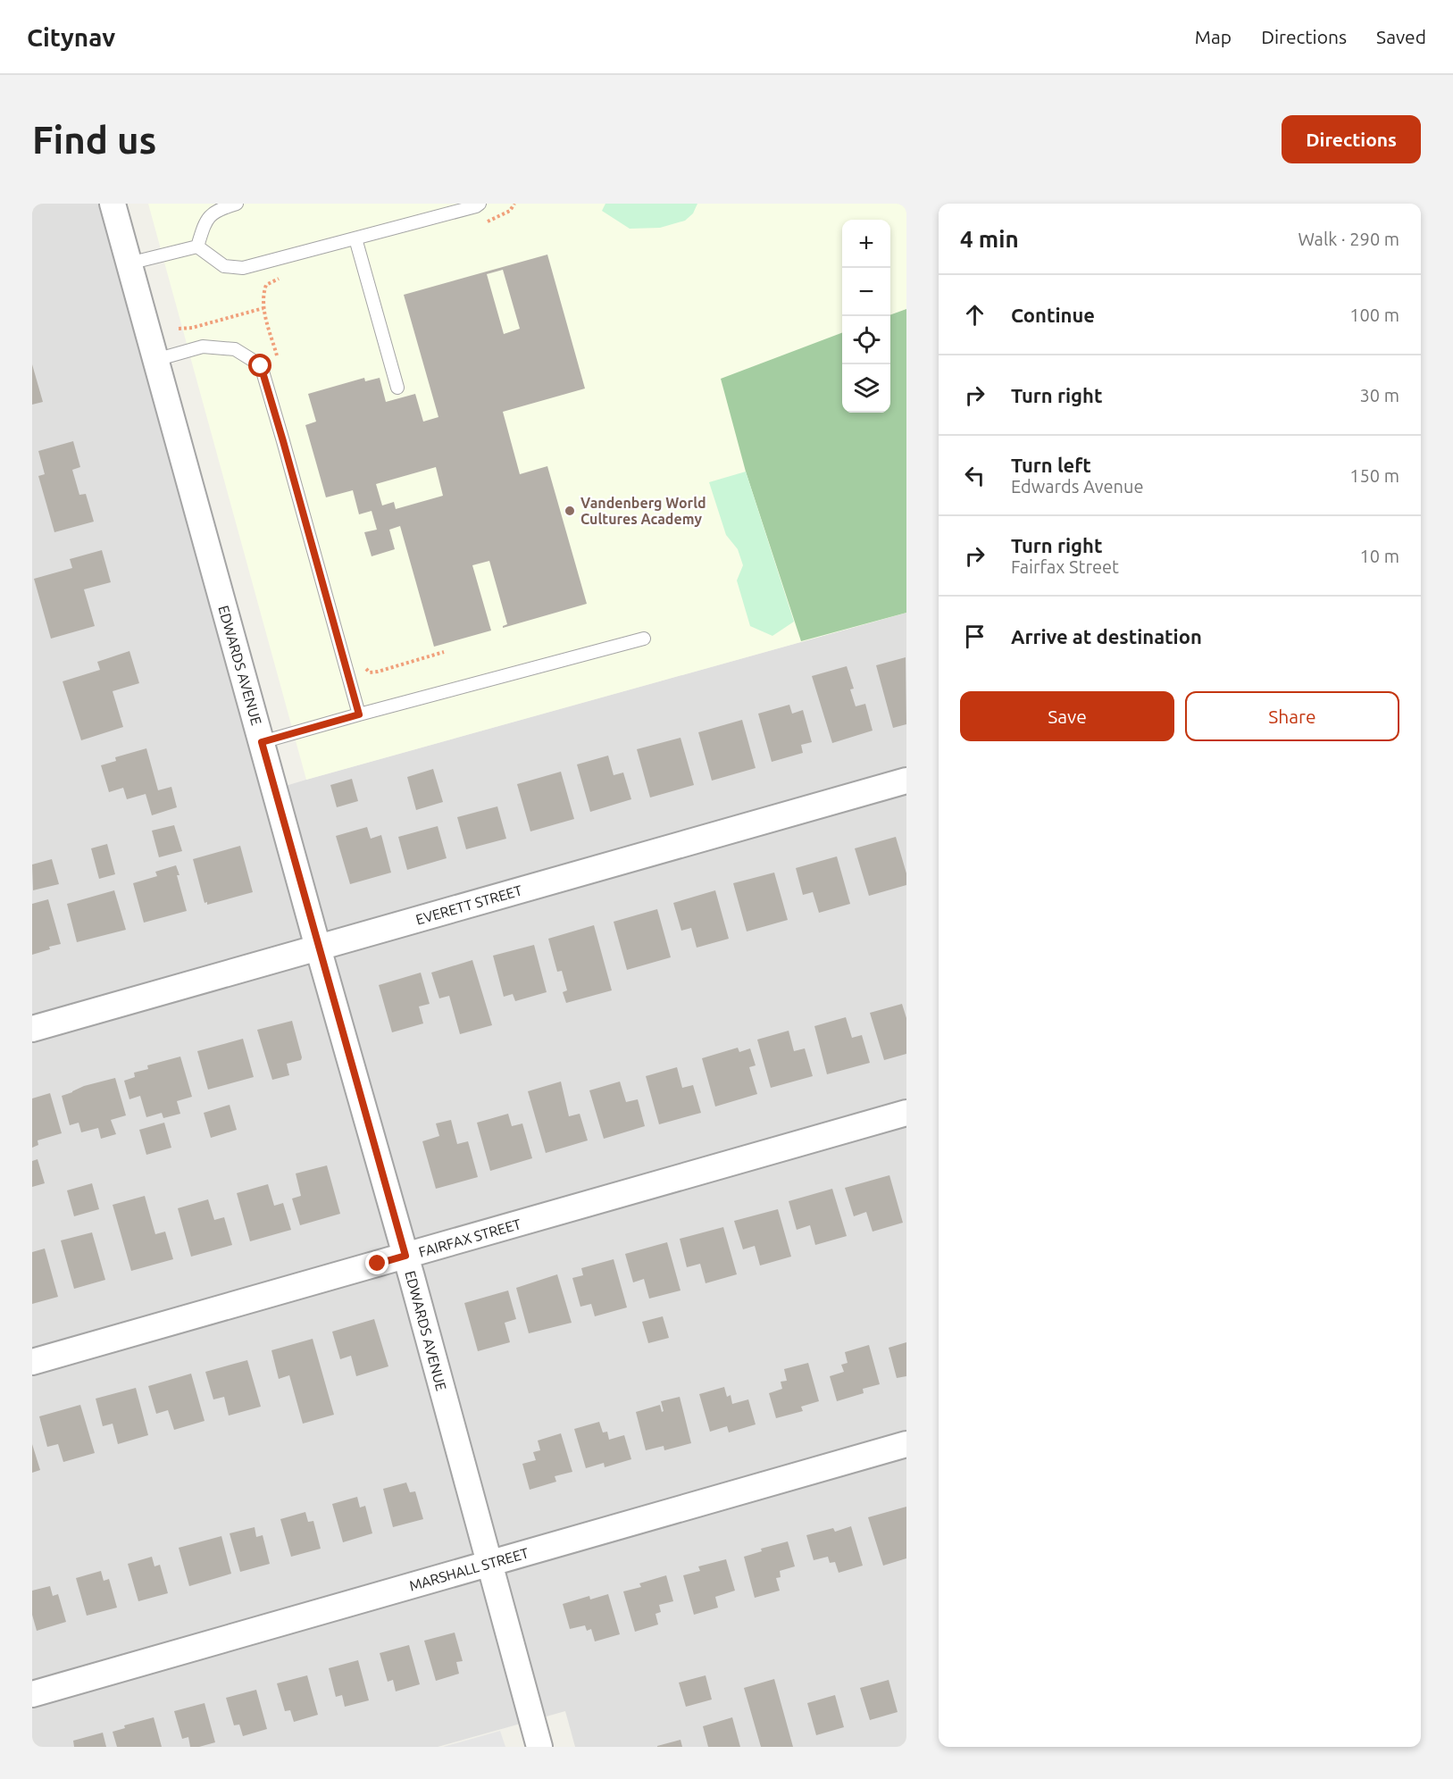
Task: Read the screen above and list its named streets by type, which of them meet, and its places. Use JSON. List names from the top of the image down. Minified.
{"streets":{"street":["EDWARDS AVENUE","EVERETT STREET","FAIRFAX STREET","MARSHALL STREET"]},"crossings":[["EDWARDS AVENUE","EVERETT STREET"],["EDWARDS AVENUE","FAIRFAX STREET"],["EDWARDS AVENUE","MARSHALL STREET"]],"places":["Vandenberg World Cultures Academy"],"page":{"header":"Citynav","nav":["Map","Directions","Saved"],"buttons":["Directions",["Save","Share"]],"title":"Find us","heading":["4 min","Walk · 290 m"],"map_buttons":["+","−"],"list":[["Continue","100 m"],["Turn right","30 m"],["Turn left","Edwards Avenue","150 m"],["Turn right","Fairfax Street","10 m"],"Arrive at destination"]}}
